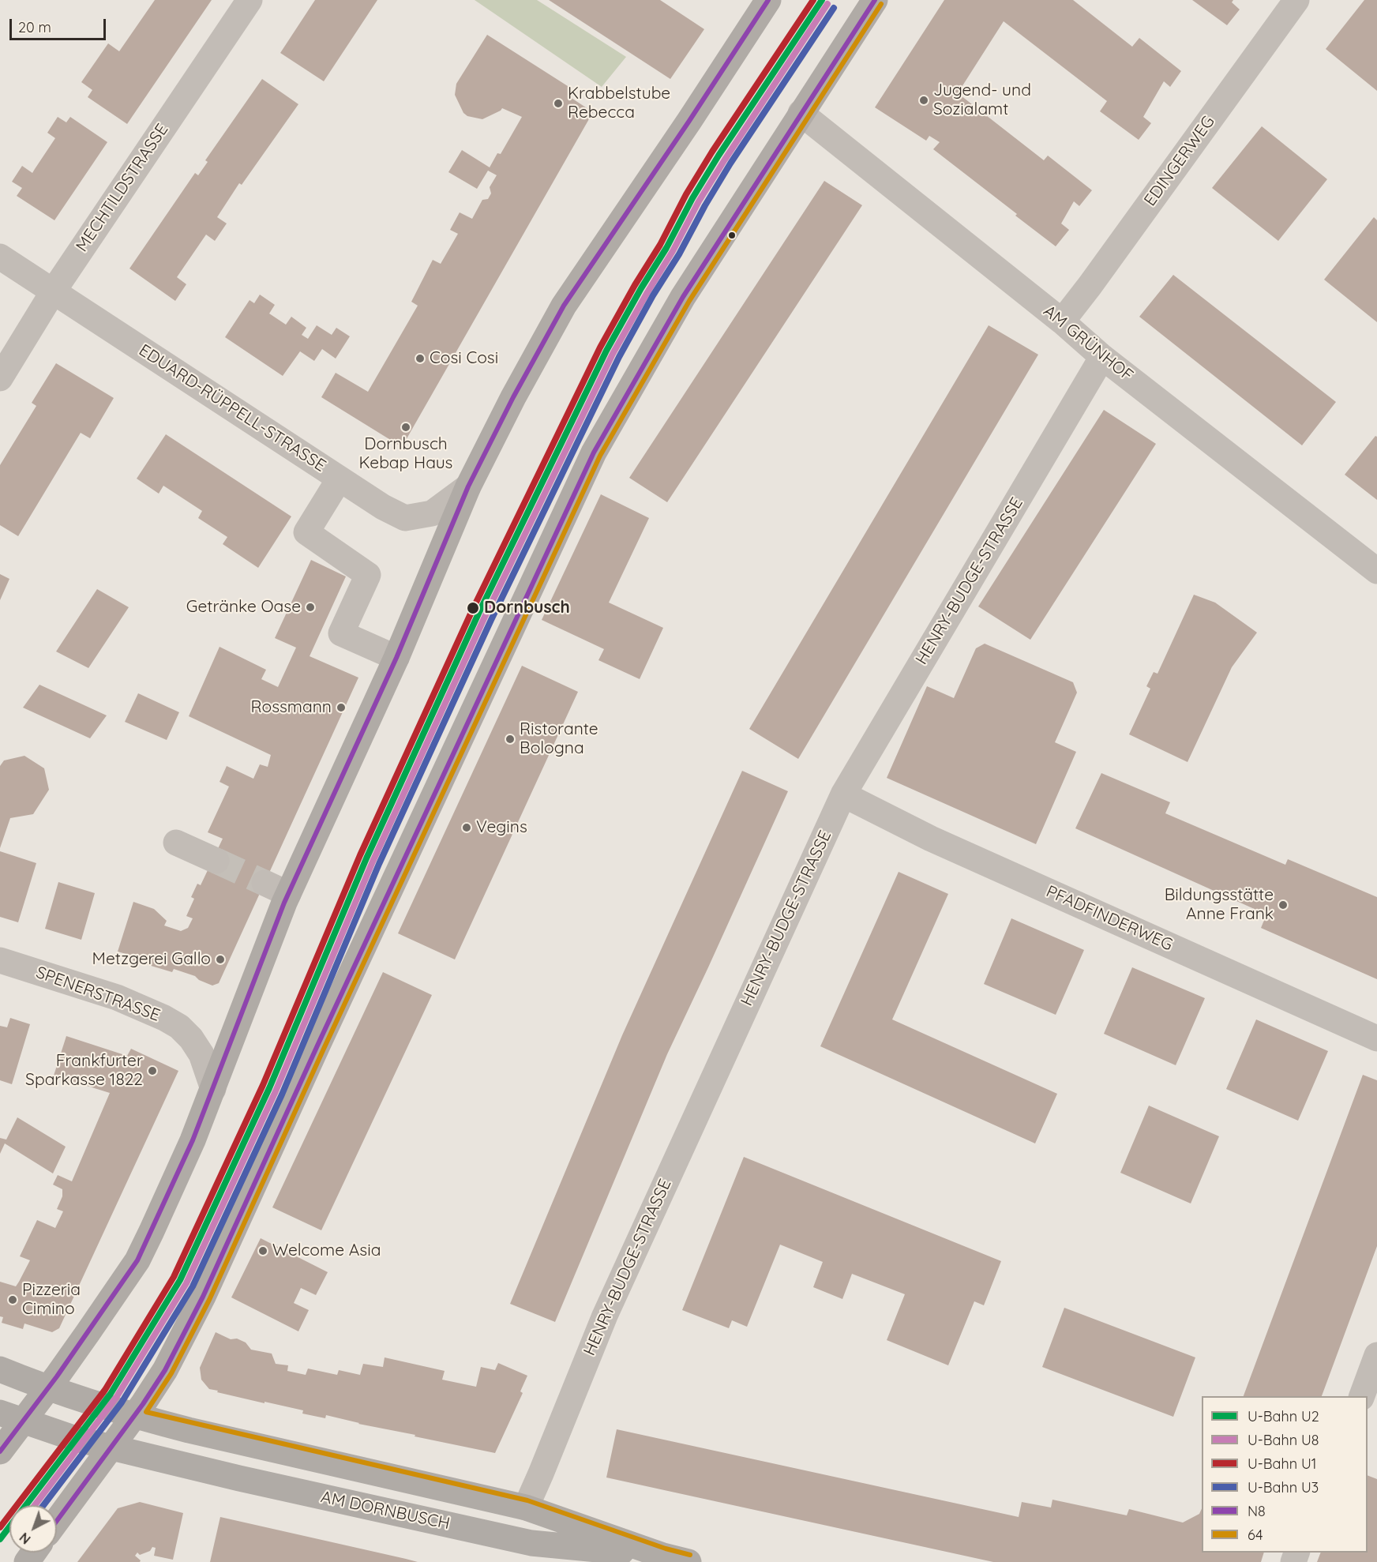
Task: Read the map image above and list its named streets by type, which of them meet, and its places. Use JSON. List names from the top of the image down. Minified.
{"streets":{"main road":["AM DORNBUSCH"],"street":["EDINGERWEG","MECHTILDSTRASSE","AM GRÜNHOF","EDUARD-RÜPPELL-STRASSE","HENRY-BUDGE-STRASSE","PFADFINDERWEG","SPENERSTRASSE"]},"crossings":[["EDINGERWEG","AM GRÜNHOF"],["MECHTILDSTRASSE","EDUARD-RÜPPELL-STRASSE"],["AM GRÜNHOF","HENRY-BUDGE-STRASSE"],["HENRY-BUDGE-STRASSE","PFADFINDERWEG"],["HENRY-BUDGE-STRASSE","AM DORNBUSCH"]],"places":["Jugend- und Sozialamt","Krabbelstube Rebecca","Cosi Cosi","Dornbusch Kebap Haus","Getränke Oase","Dornbusch","Rossmann","Ristorante Bologna","Vegins","Bildungsstätte Anne Frank","Metzgerei Gallo","Frankfurter Sparkasse 1822","Welcome Asia","Pizzeria Cimino"],"lines":["metro line U2","metro line U1","transit line N8","metro line U8","transit line 64","metro line U3"],"legend":["U-Bahn U2","U-Bahn U8","U-Bahn U1","U-Bahn U3","N8","64"],"scale_bar":"20 m","north":"bottom left"}
